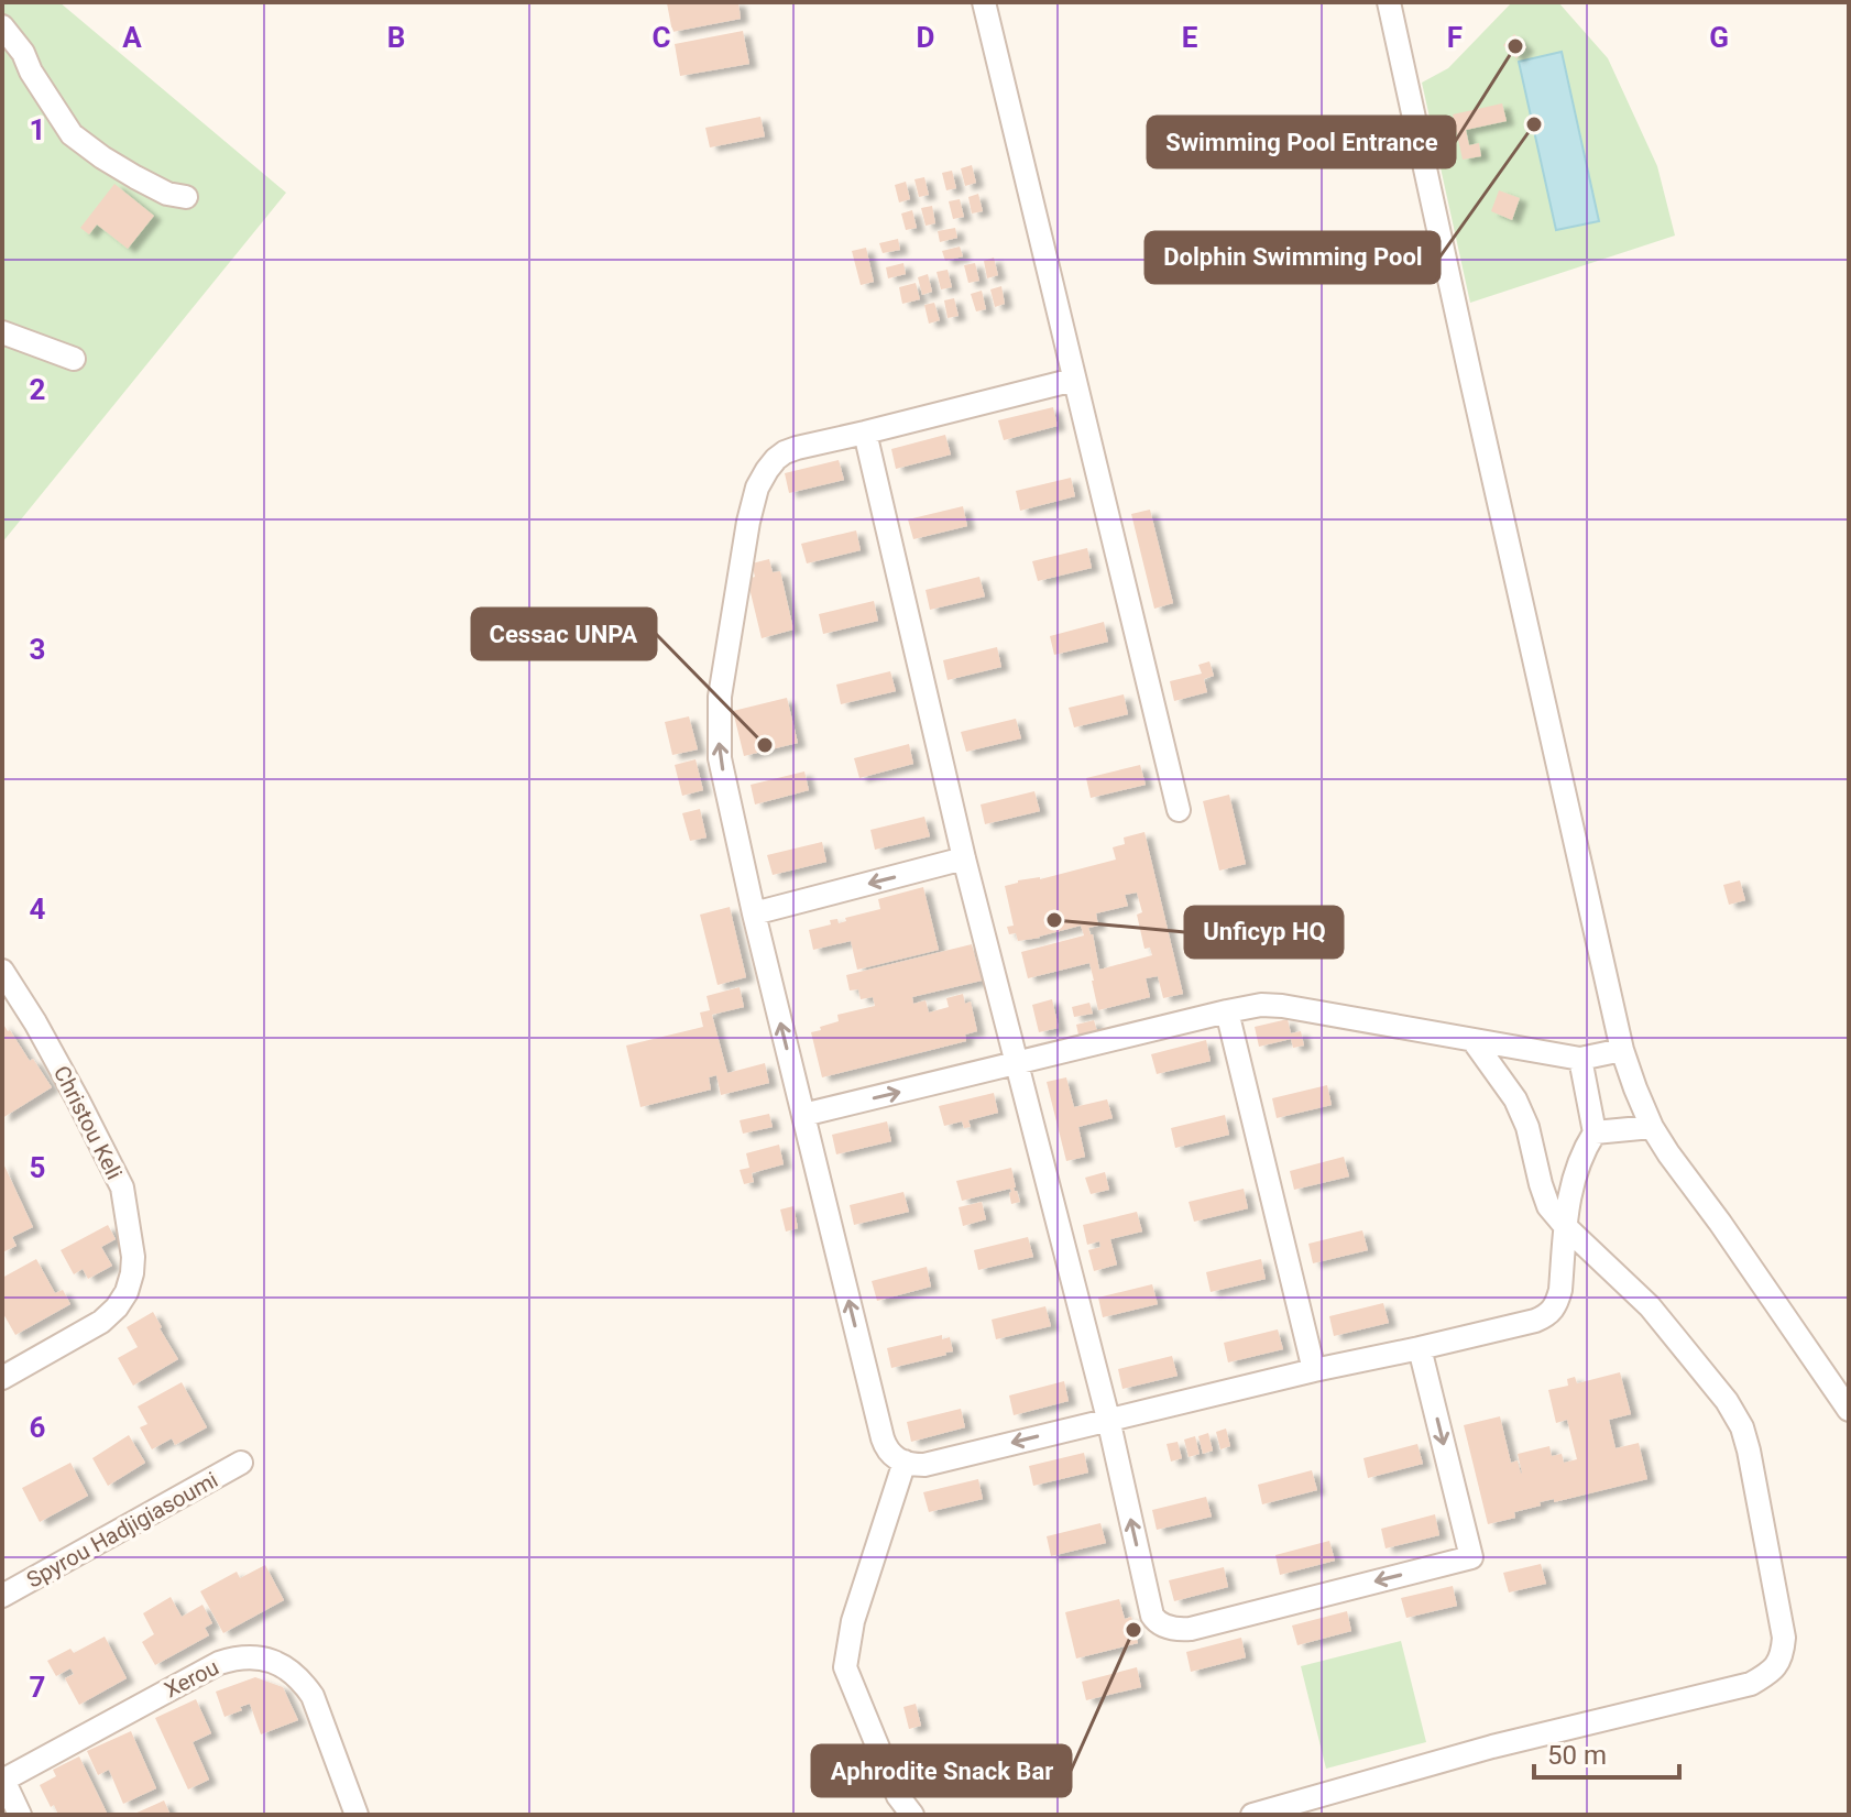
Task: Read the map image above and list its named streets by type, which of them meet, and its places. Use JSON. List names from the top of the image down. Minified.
{"streets":{"street":["Christou Keli","Spyrou Hadjigiasoumi","Xerou"]},"places":["Swimming Pool Entrance","Dolphin Swimming Pool","Cessac UNPA","Unficyp HQ","Aphrodite Snack Bar"],"scale_bar":"50 m","grid":{"columns":["A","B","C","D","E","F","G"],"rows":["1","2","3","4","5","6","7"]}}
